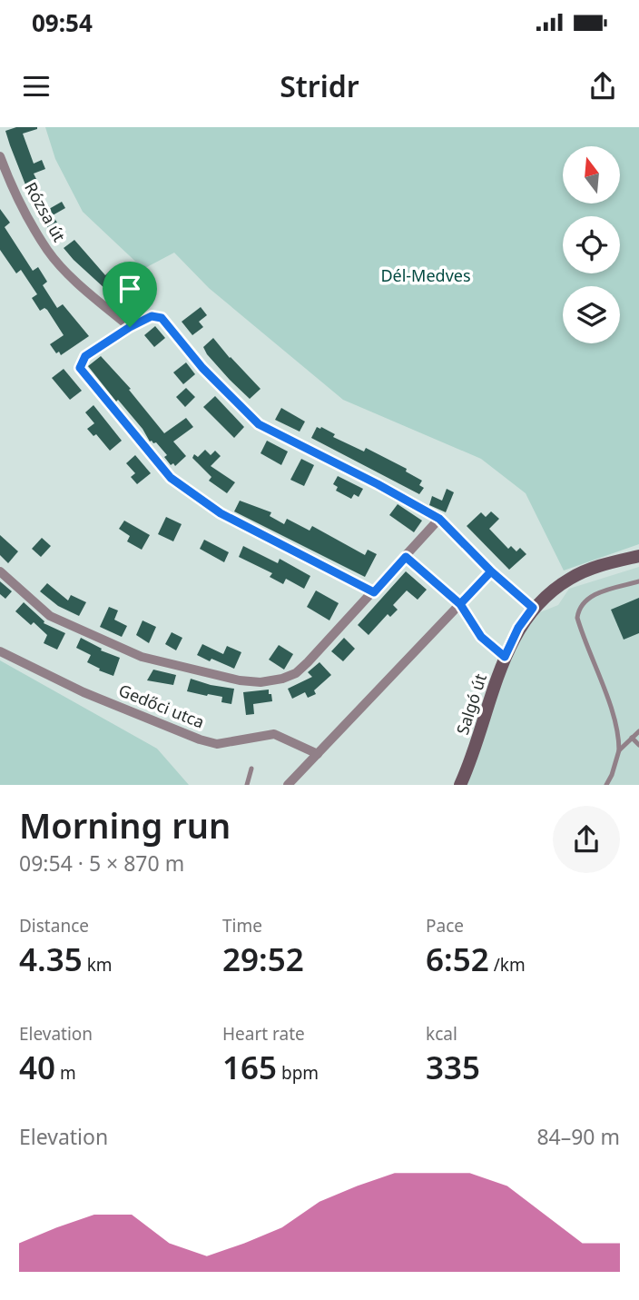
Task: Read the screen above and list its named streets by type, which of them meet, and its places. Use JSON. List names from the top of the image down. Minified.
{"streets":{"main road":["Salgó út"],"street":["Rózsa út","Gedőci utca"]},"parks":["Dél-Medves"],"north":"top","page":{"status":"09:54","header":"Stridr","heading":["Morning run","09:54 · 5 × 870 m"],"stats":[["Distance","4.35 km"],["Time","29:52"],["Pace","6:52 /km"],["Elevation","40 m"],["Heart rate","165 bpm"],["kcal","335"]],"chart":["Elevation","84–90 m"]}}
